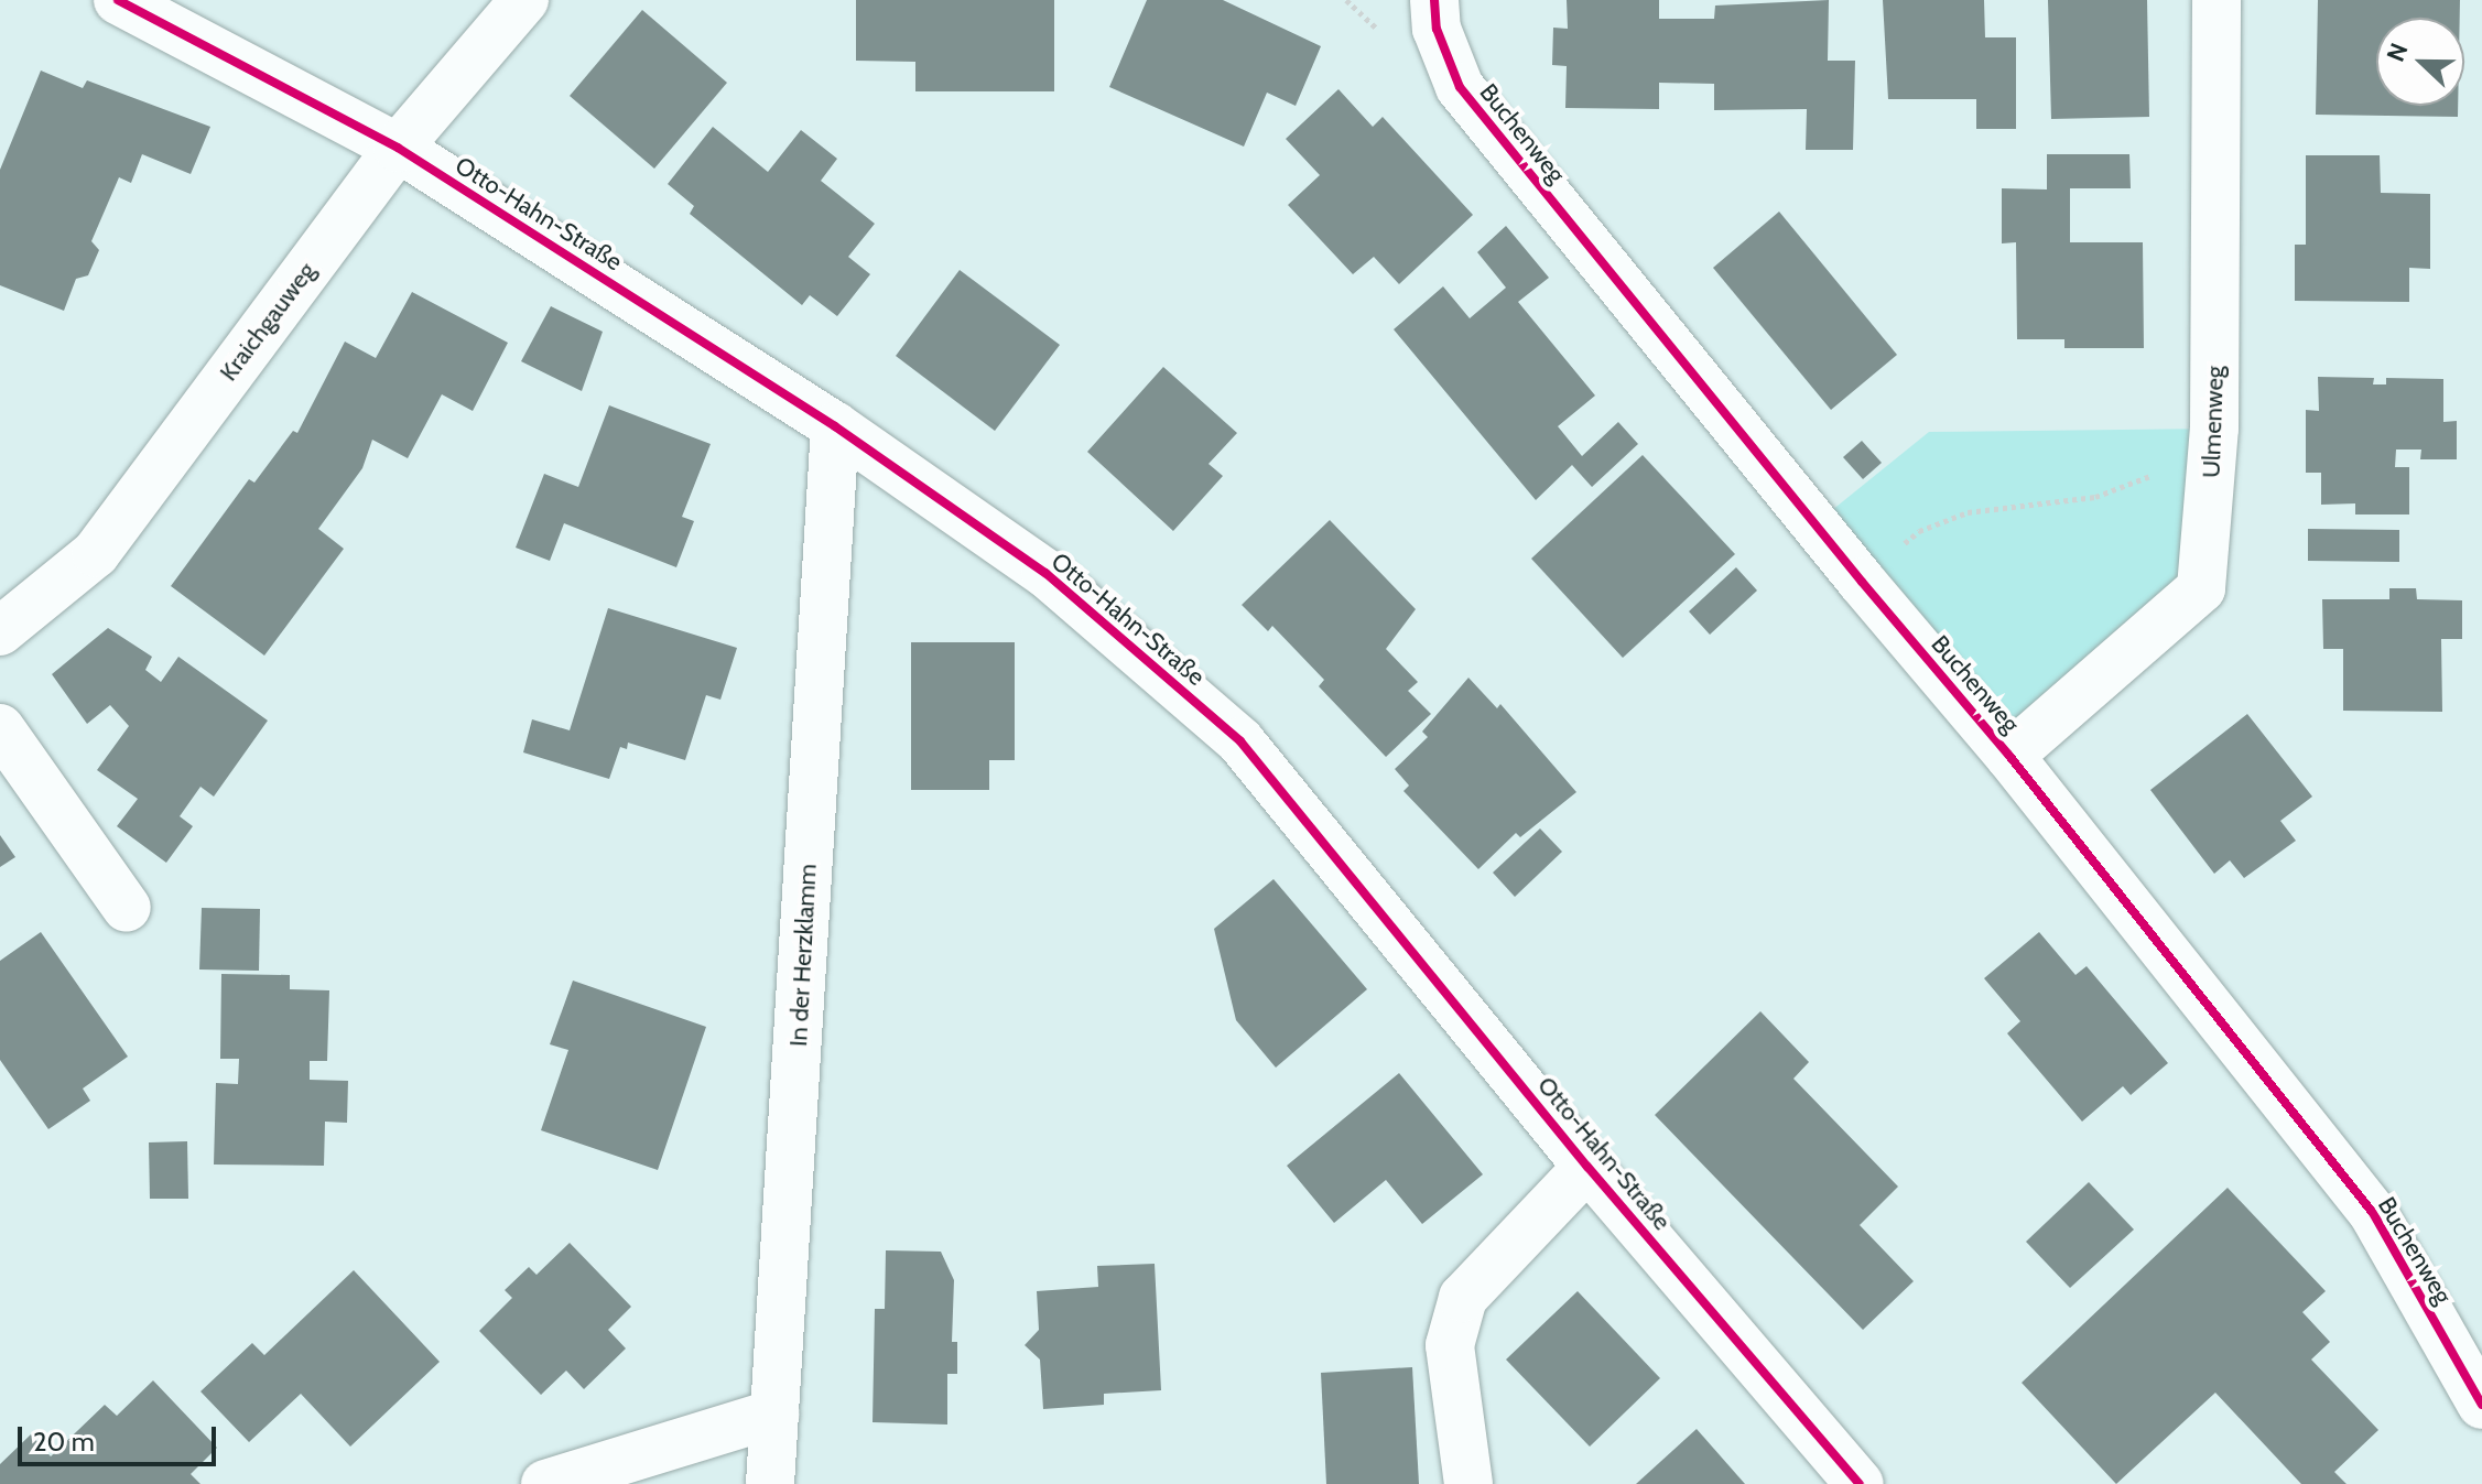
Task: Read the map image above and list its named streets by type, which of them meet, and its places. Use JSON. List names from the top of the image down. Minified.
{"streets":{"street":["Buchenweg","Otto-Hahn-Straße","Kraichgauweg","Ulmenweg","In der Herzklamm"]},"crossings":[["Buchenweg","Ulmenweg"],["Otto-Hahn-Straße","Kraichgauweg"],["Otto-Hahn-Straße","In der Herzklamm"]],"scale_bar":"20 m","north":"left"}
